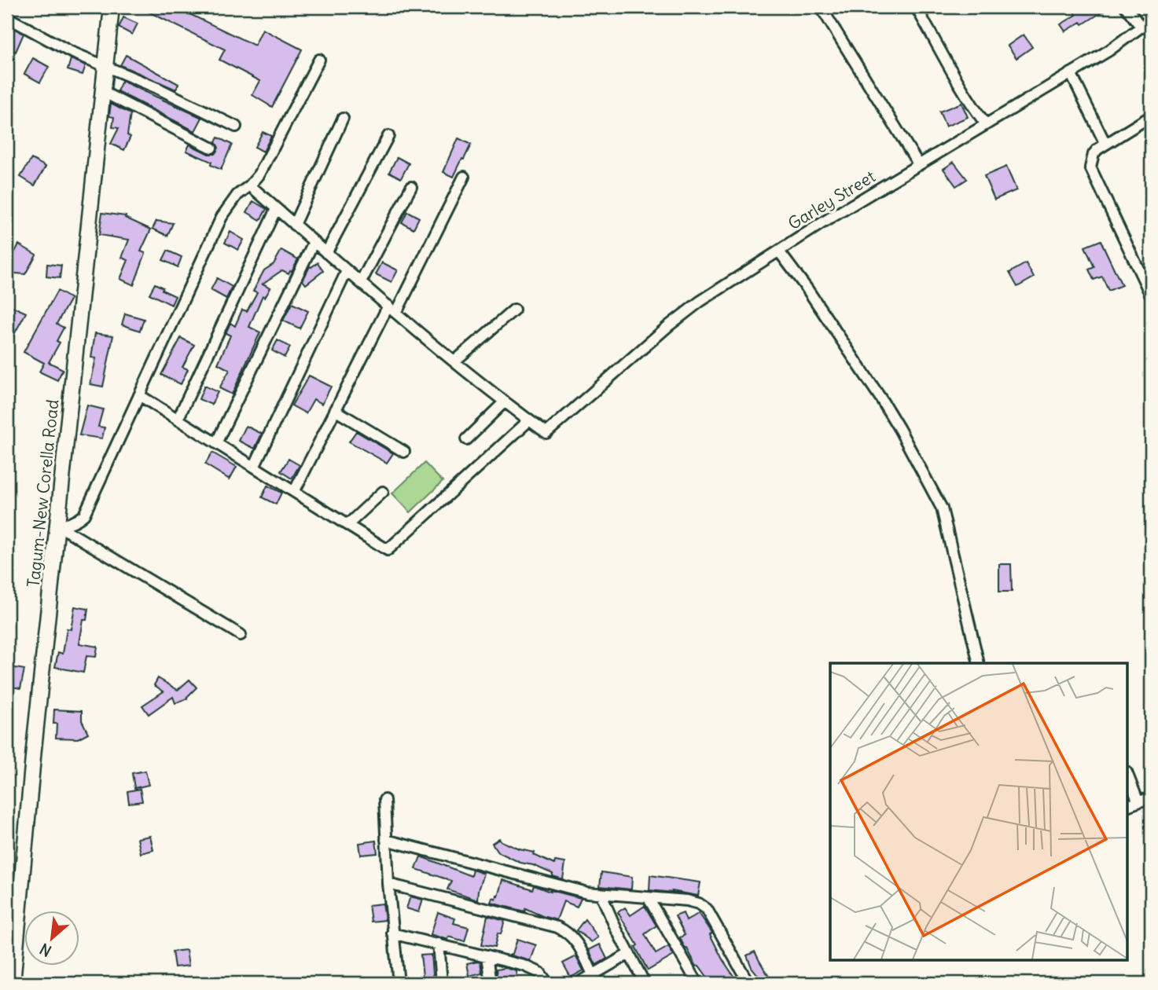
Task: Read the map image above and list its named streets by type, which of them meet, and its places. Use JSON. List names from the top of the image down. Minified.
{"streets":{"main road":["Tagum-New Corella Road"],"street":["Garley Street"]},"north":"bottom left"}
